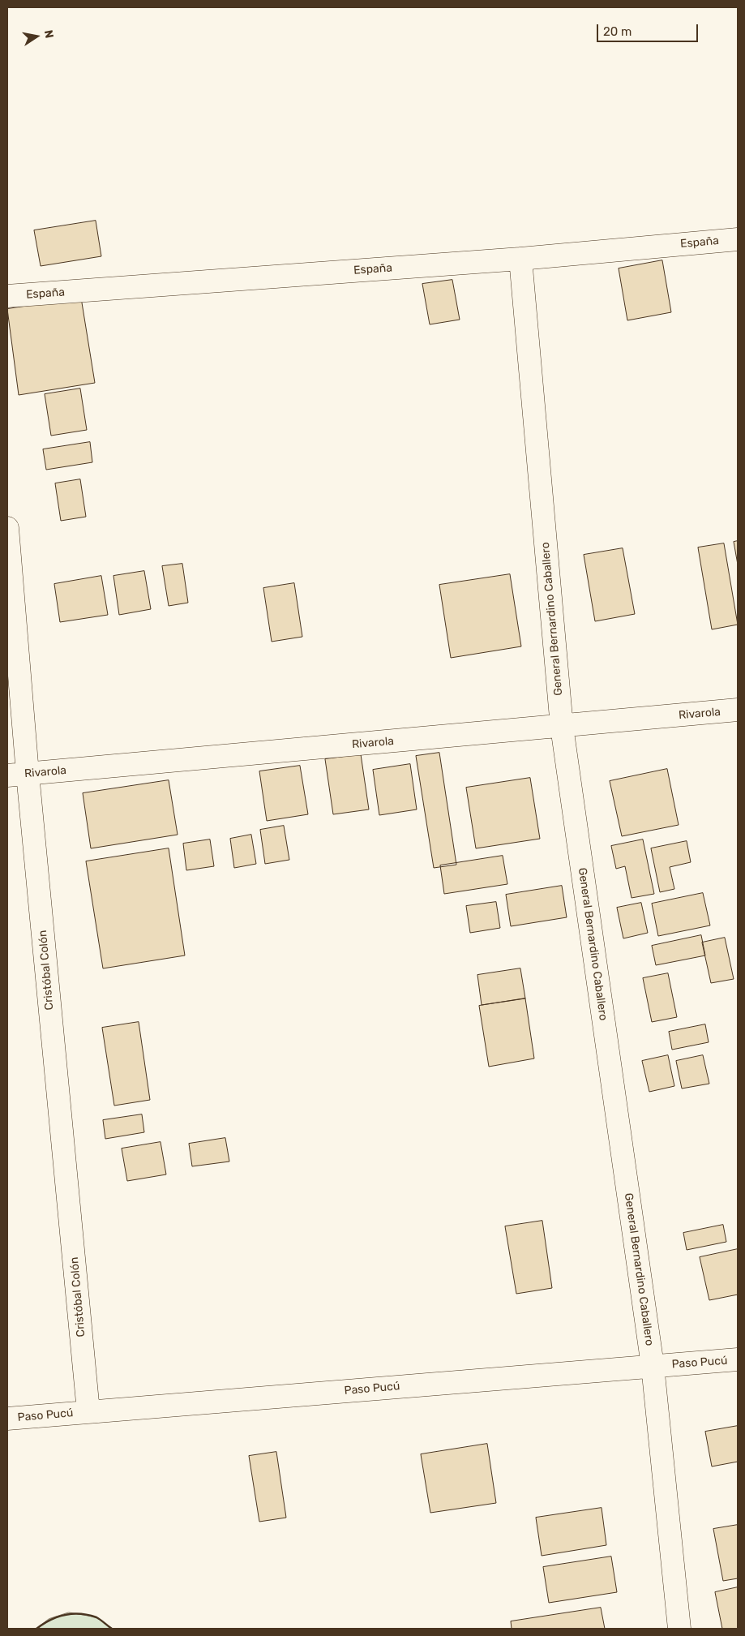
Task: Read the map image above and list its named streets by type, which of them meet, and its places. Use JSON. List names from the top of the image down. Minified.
{"streets":{"street":["España","General Bernardino Caballero","Rivarola","Cristóbal Colón","Paso Pucú"]},"crossings":[["España","General Bernardino Caballero"],["General Bernardino Caballero","Rivarola"],["General Bernardino Caballero","Paso Pucú"],["Rivarola","Cristóbal Colón"],["Cristóbal Colón","Paso Pucú"]],"scale_bar":"20 m","north":"right"}
